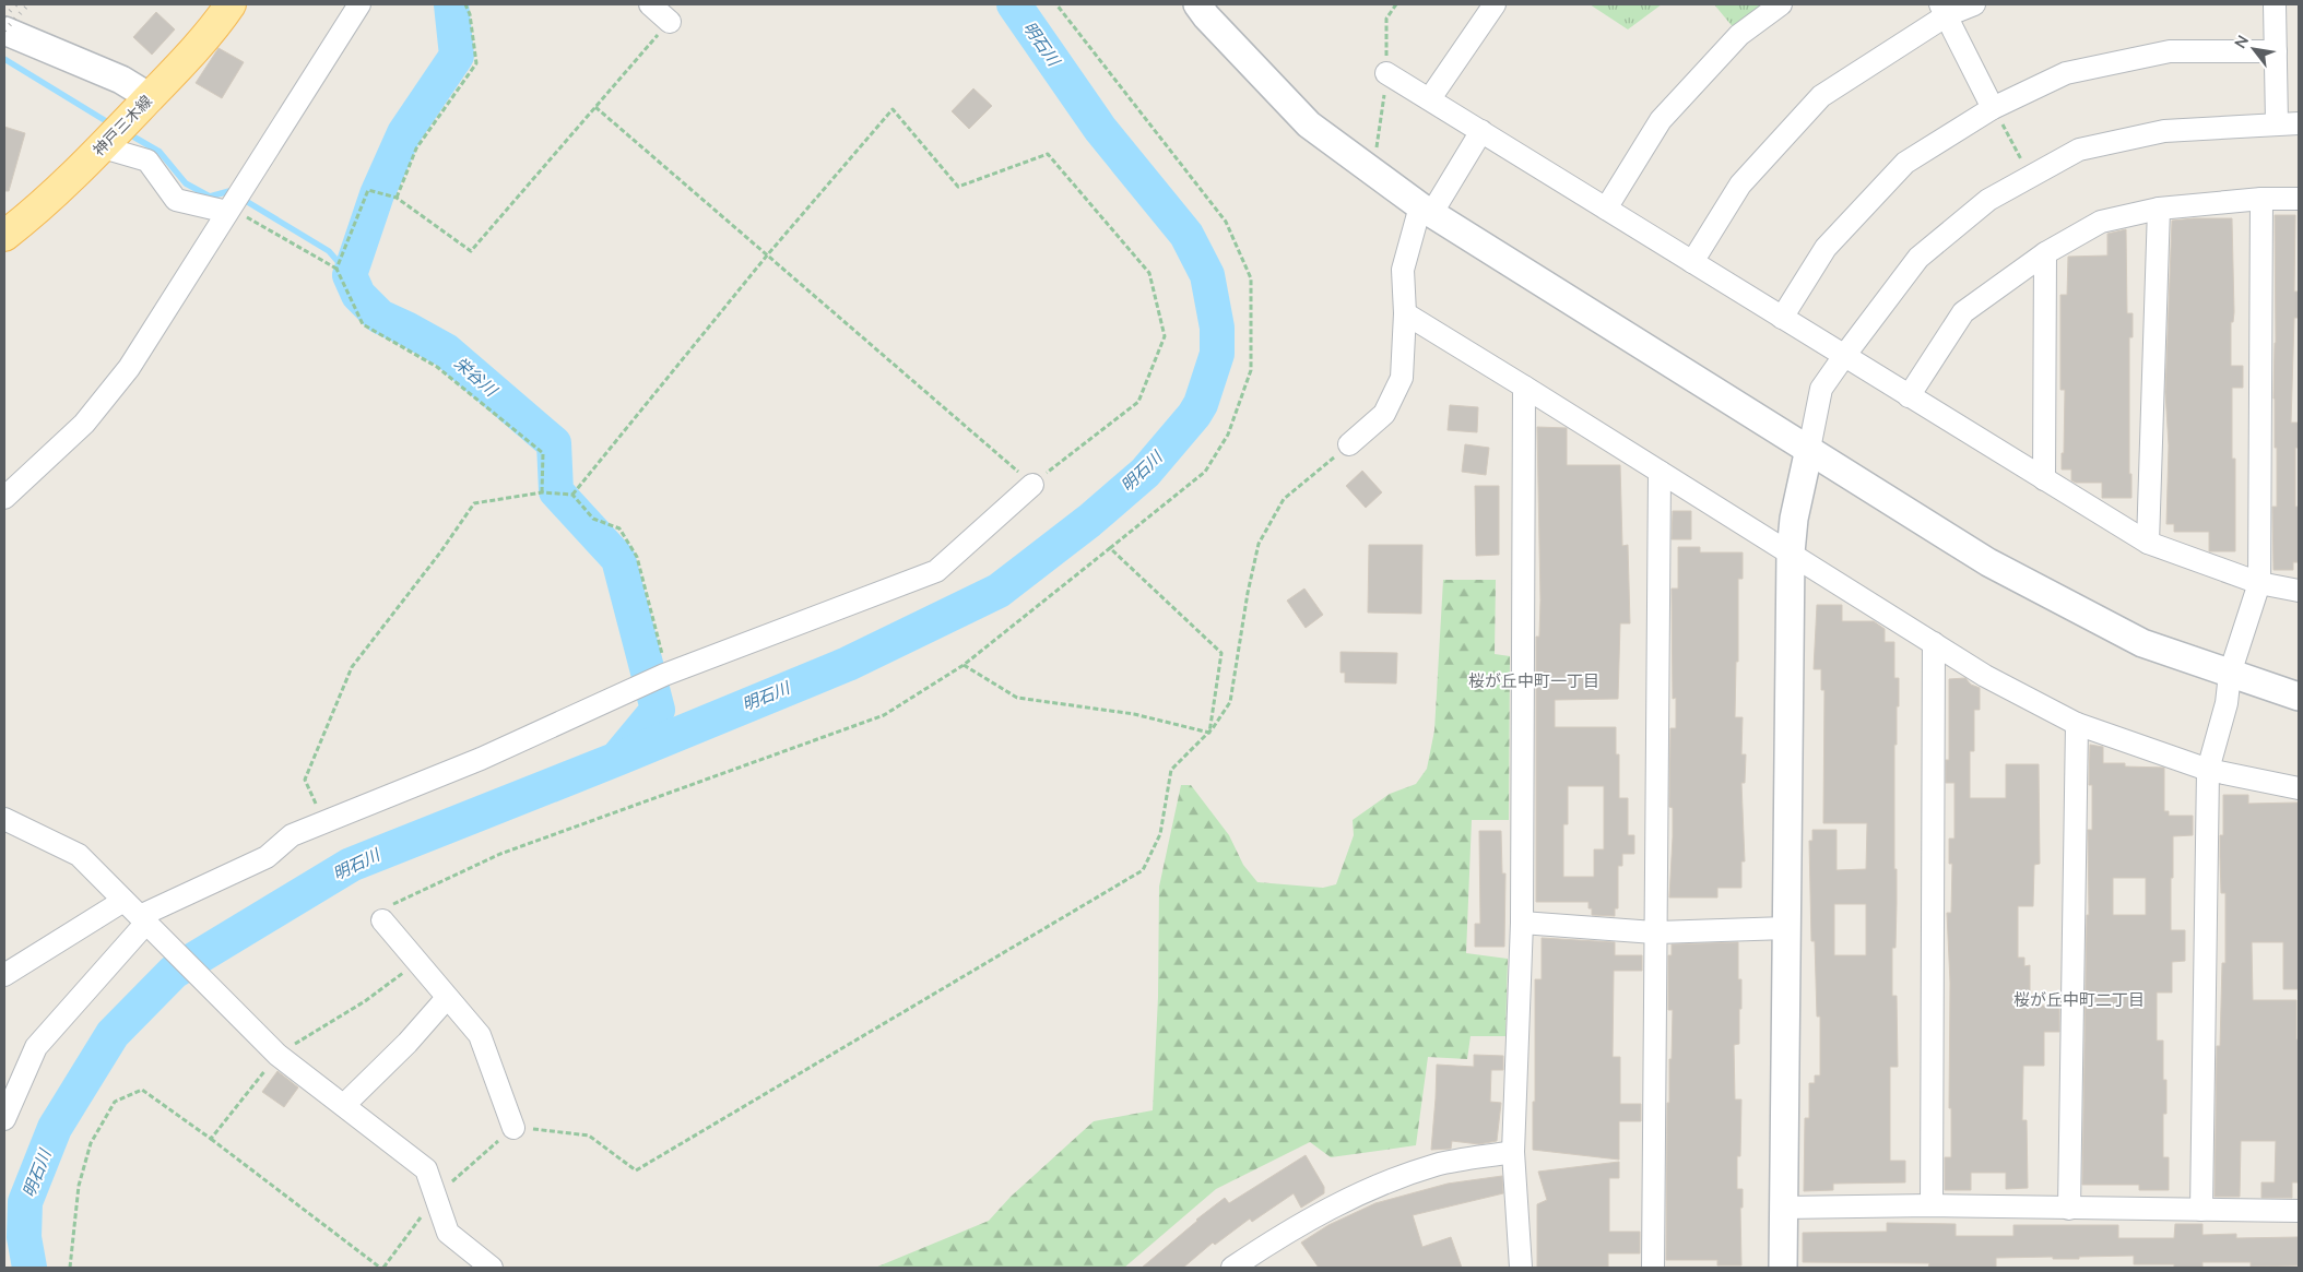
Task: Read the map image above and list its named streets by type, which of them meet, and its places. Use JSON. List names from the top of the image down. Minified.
{"streets":{"main road":["神戸三木線"]},"districts":["桜が丘中町一丁目","桜が丘中町二丁目"],"water":["明石川","栄谷川"],"north":"top left"}
